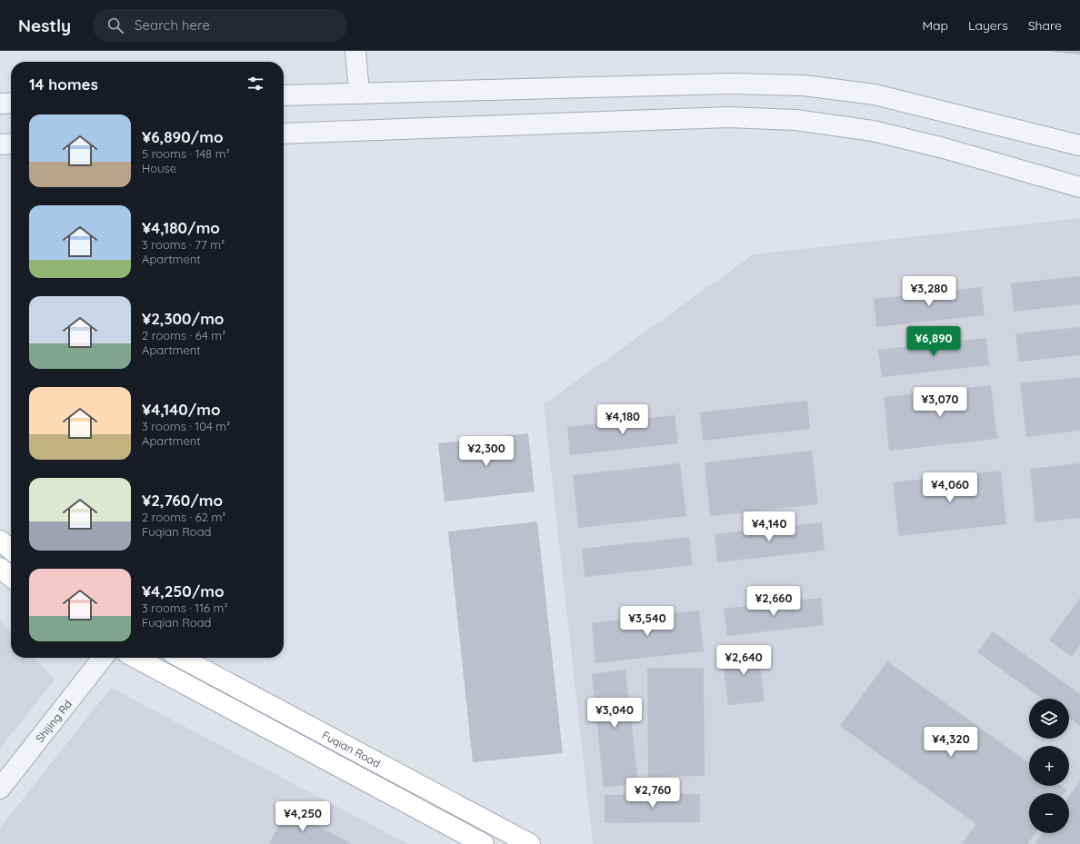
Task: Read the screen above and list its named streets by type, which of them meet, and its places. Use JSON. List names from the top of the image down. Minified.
{"streets":{"main road":["Fuqian Road"],"street":["Shijing Rd"]},"page":{"header":"Nestly","search":"Search here","nav":["Map","Layers","Share"],"heading":"14 homes","list":[{"name":"¥6,890/mo","note":"5 rooms · 148 m² · House"},{"name":"¥4,180/mo","note":"3 rooms · 77 m² · Apartment"},{"name":"¥2,300/mo","note":"2 rooms · 64 m² · Apartment"},{"name":"¥4,140/mo","note":"3 rooms · 104 m² · Apartment"},{"name":"¥2,760/mo","note":"2 rooms · 62 m² · Fuqian Road"},{"name":"¥4,250/mo","note":"3 rooms · 116 m² · Fuqian Road"}],"price":["¥3,280","¥6,890","¥3,070","¥4,180","¥2,300","¥4,060","¥4,140","¥2,660","¥3,540","¥2,640","¥3,040","¥4,320","¥2,760","¥4,250"],"map_buttons":["+","−"]}}
